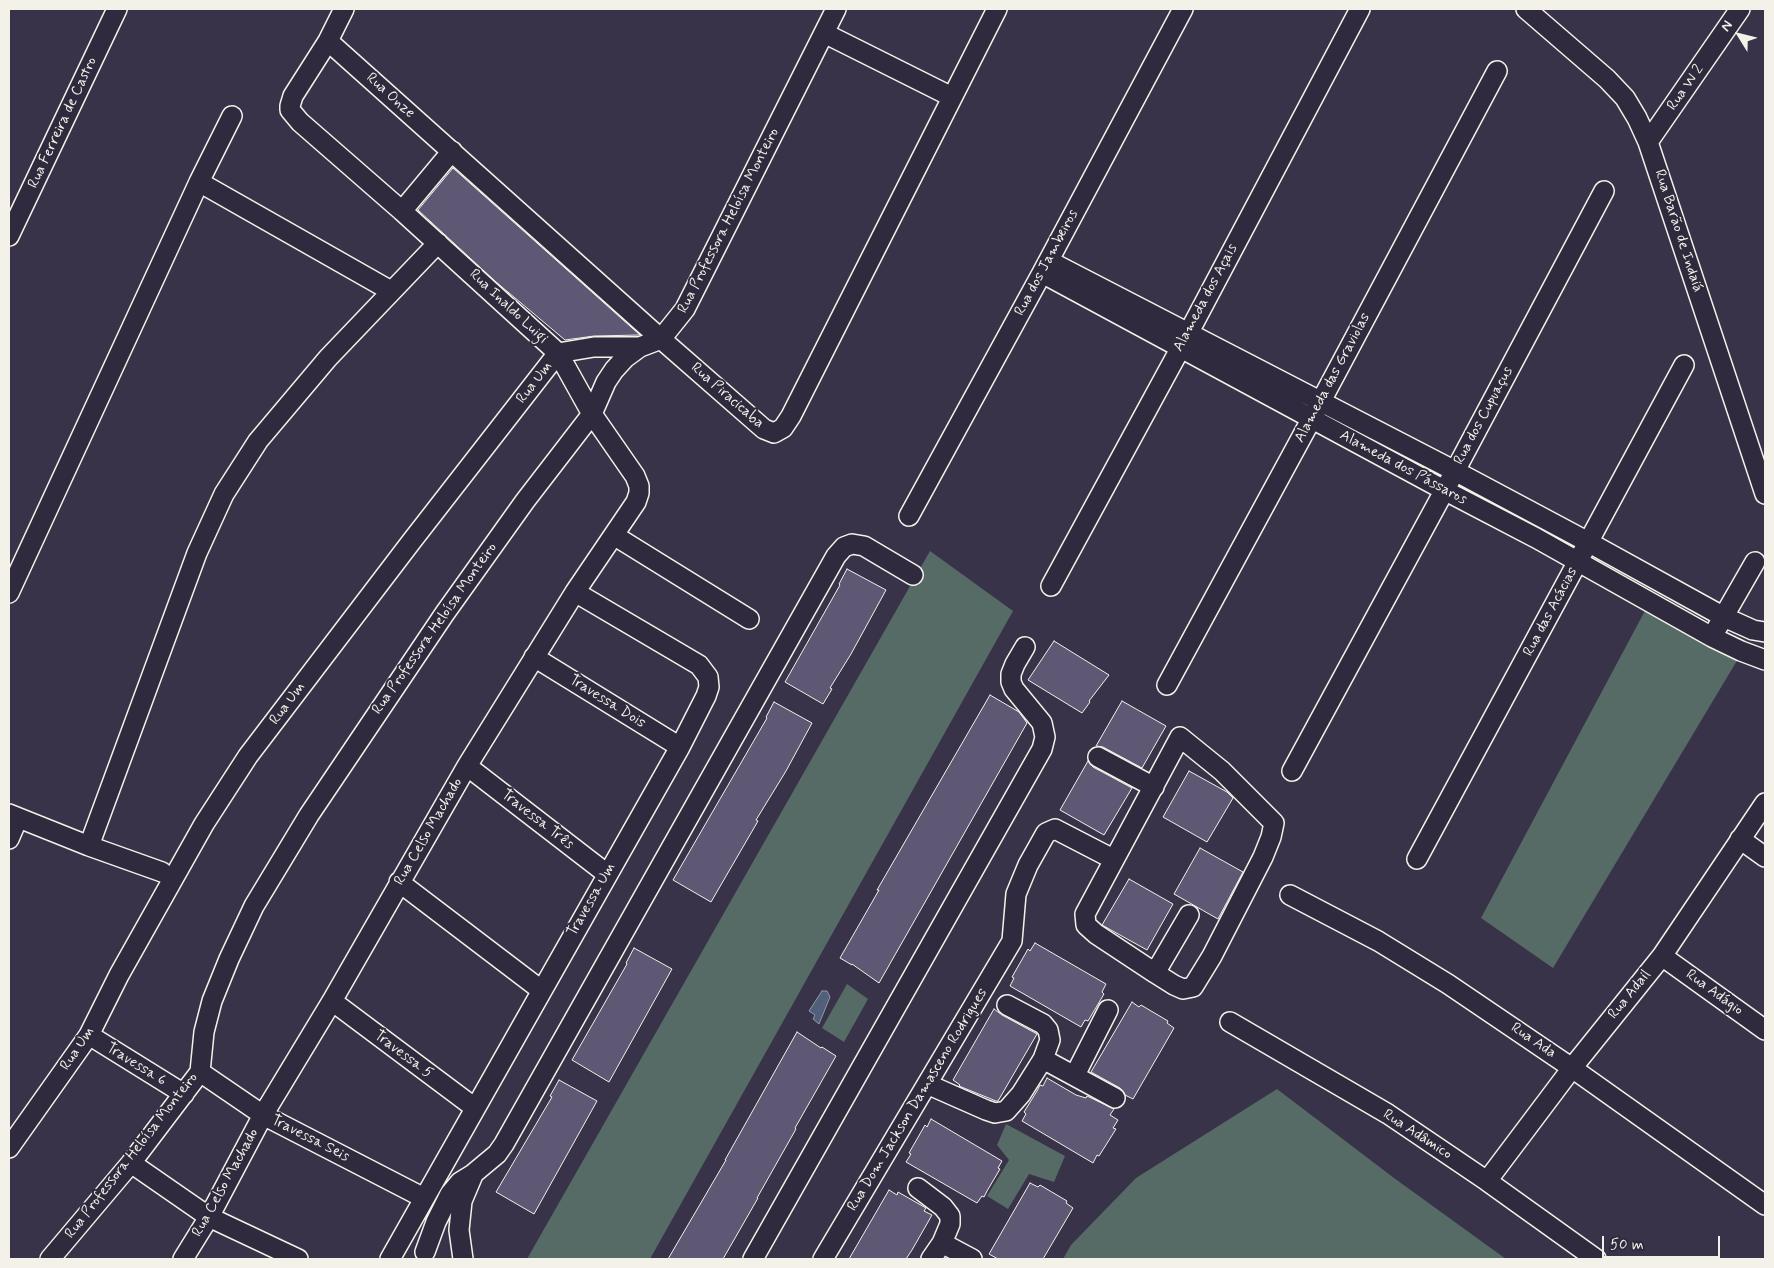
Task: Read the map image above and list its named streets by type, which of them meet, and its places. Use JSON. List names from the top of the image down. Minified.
{"streets":{"street":["Rua W 2","Rua Onze","Rua Ferreira de Castro","Rua Professora Heloísa Monteiro","Rua Barão de Indaiá","Rua dos Jambeiros","Alameda dos Açais","Rua Inaldo Luigi","Alameda das Graviolas","Rua Um","Rua Piracicaba","Rua dos Cupuaçus","Alameda dos Pássaros","Rua das Acácias","Travessa Dois","Travessa Três","Rua Celso Machado","Travessa Um","Rua Adágio","Rua Adail","Rua Ada","Travessa 5","Travessa 6","Rua Dom Jackson Damasceno Rodrigues","Rua Adâmico","Travessa Seis"]},"crossings":[["Rua W 2","Rua Barão de Indaiá"],["Rua Onze","Rua Inaldo Luigi"],["Rua Onze","Rua Piracicaba"],["Rua Professora Heloísa Monteiro","Rua Inaldo Luigi"],["Rua Professora Heloísa Monteiro","Rua Um"],["Rua Professora Heloísa Monteiro","Rua Piracicaba"],["Rua Professora Heloísa Monteiro","Rua Celso Machado"],["Rua Professora Heloísa Monteiro","Travessa 6"],["Rua Professora Heloísa Monteiro","Travessa Seis"],["Rua dos Jambeiros","Alameda dos Pássaros"],["Alameda dos Açais","Alameda dos Pássaros"],["Rua Inaldo Luigi","Rua Um"],["Rua Inaldo Luigi","Rua Celso Machado"],["Alameda das Graviolas","Alameda dos Pássaros"],["Rua Um","Travessa 6"],["Rua dos Cupuaçus","Alameda dos Pássaros"],["Alameda dos Pássaros","Rua das Acácias"],["Travessa Dois","Rua Celso Machado"],["Travessa Dois","Travessa Um"],["Travessa Três","Rua Celso Machado"],["Travessa Três","Travessa Um"],["Rua Celso Machado","Travessa Um"],["Rua Celso Machado","Travessa 5"],["Rua Celso Machado","Travessa Seis"],["Travessa Um","Travessa 5"],["Travessa Um","Travessa Seis"],["Rua Adágio","Rua Adail"],["Rua Adail","Rua Ada"],["Rua Adail","Rua Adâmico"]],"scale_bar":"50 m","north":"top left"}
